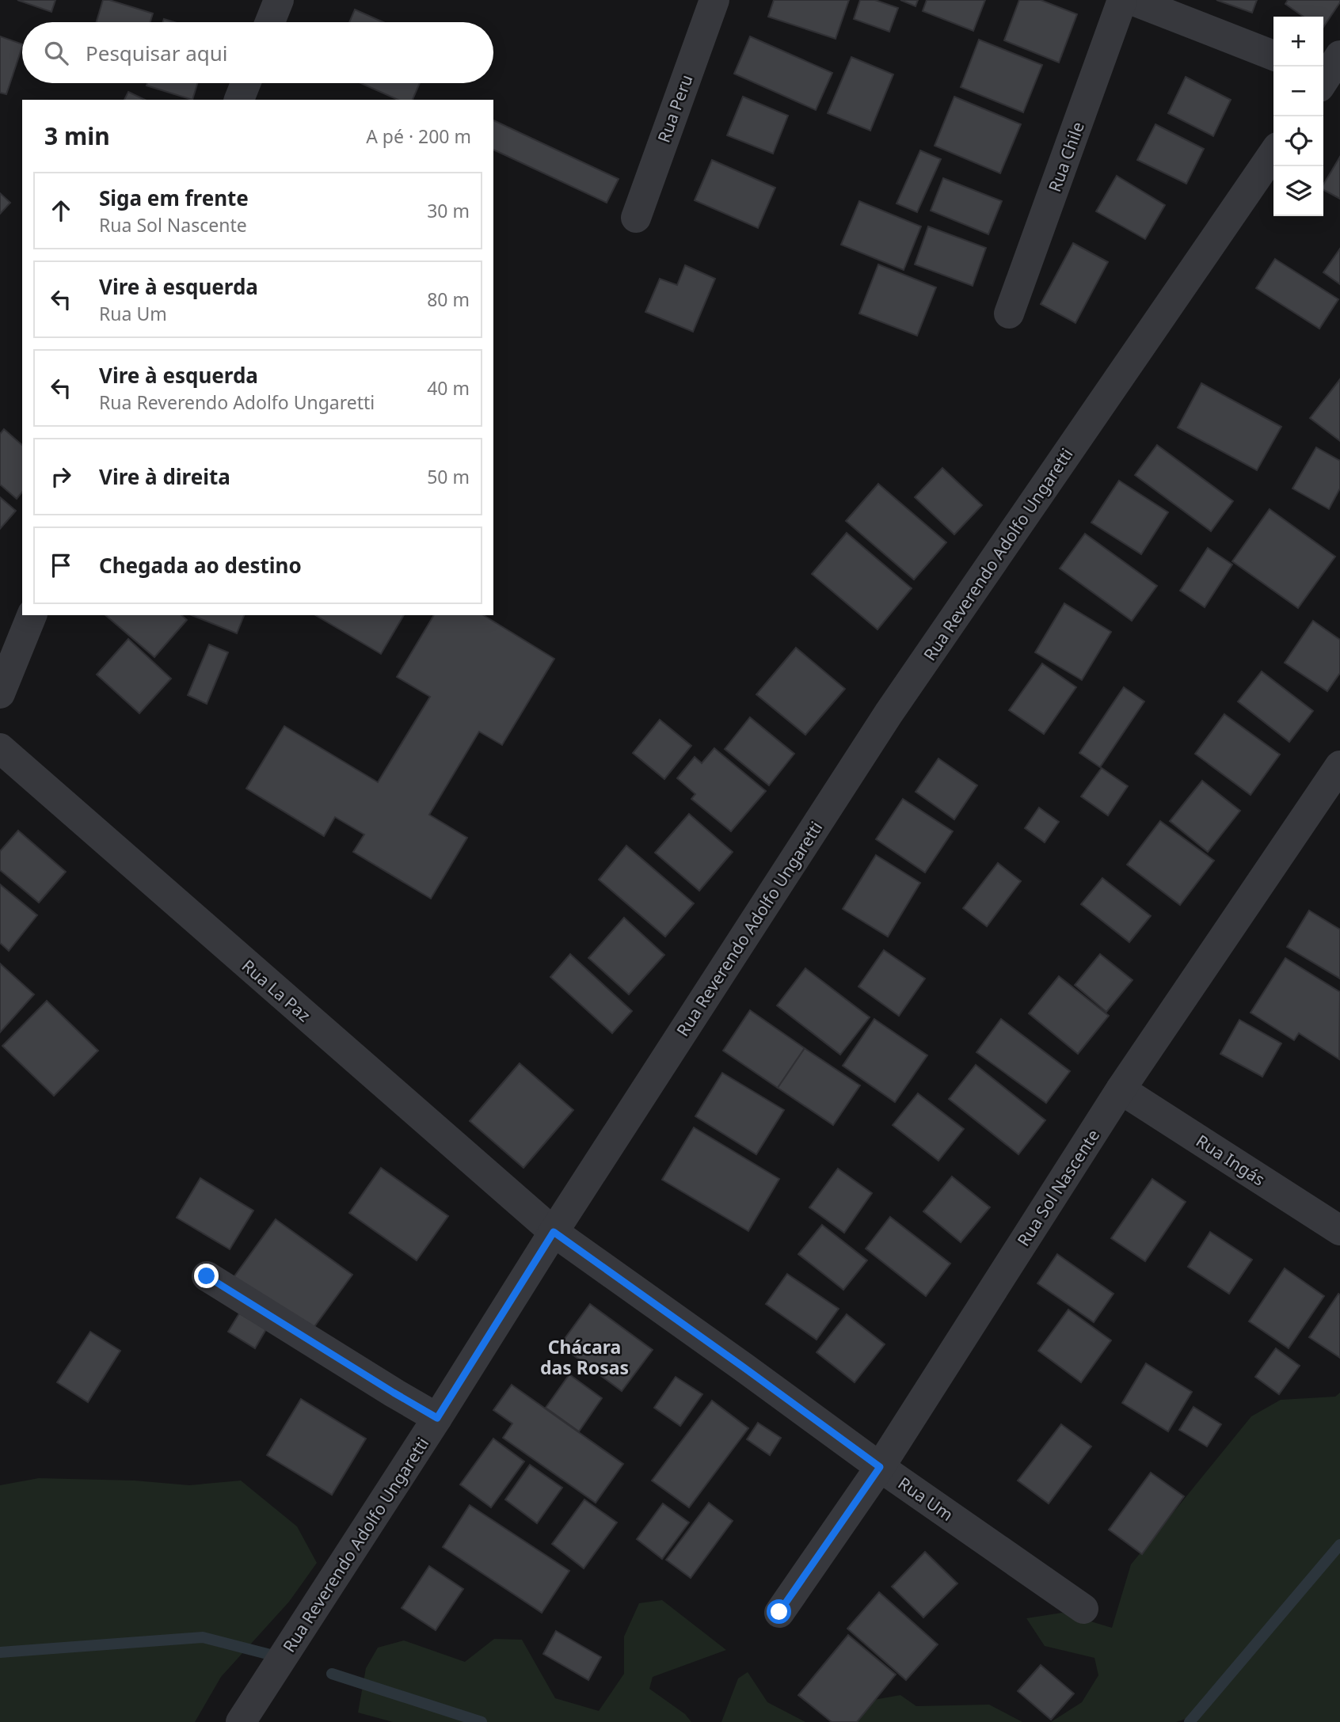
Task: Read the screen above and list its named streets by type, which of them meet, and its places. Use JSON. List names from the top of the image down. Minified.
{"streets":{"street":["Rua Peru","Rua Chile","Rua Reverendo Adolfo Ungaretti","Rua La Paz","Rua Ingás","Rua Sol Nascente","Rua Um"]},"crossings":[["Rua Reverendo Adolfo Ungaretti","Rua La Paz"],["Rua Reverendo Adolfo Ungaretti","Rua Um"],["Rua La Paz","Rua Um"],["Rua Ingás","Rua Sol Nascente"],["Rua Sol Nascente","Rua Um"]],"districts":["Chácara das Rosas"],"page":{"map_buttons":["+","−"],"search":"Pesquisar aqui","heading":["3 min","A pé · 200 m"],"list":[["Siga em frente","Rua Sol Nascente","30 m"],["Vire à esquerda","Rua Um","80 m"],["Vire à esquerda","Rua Reverendo Adolfo Ungaretti","40 m"],["Vire à direita","50 m"],"Chegada ao destino"]}}
